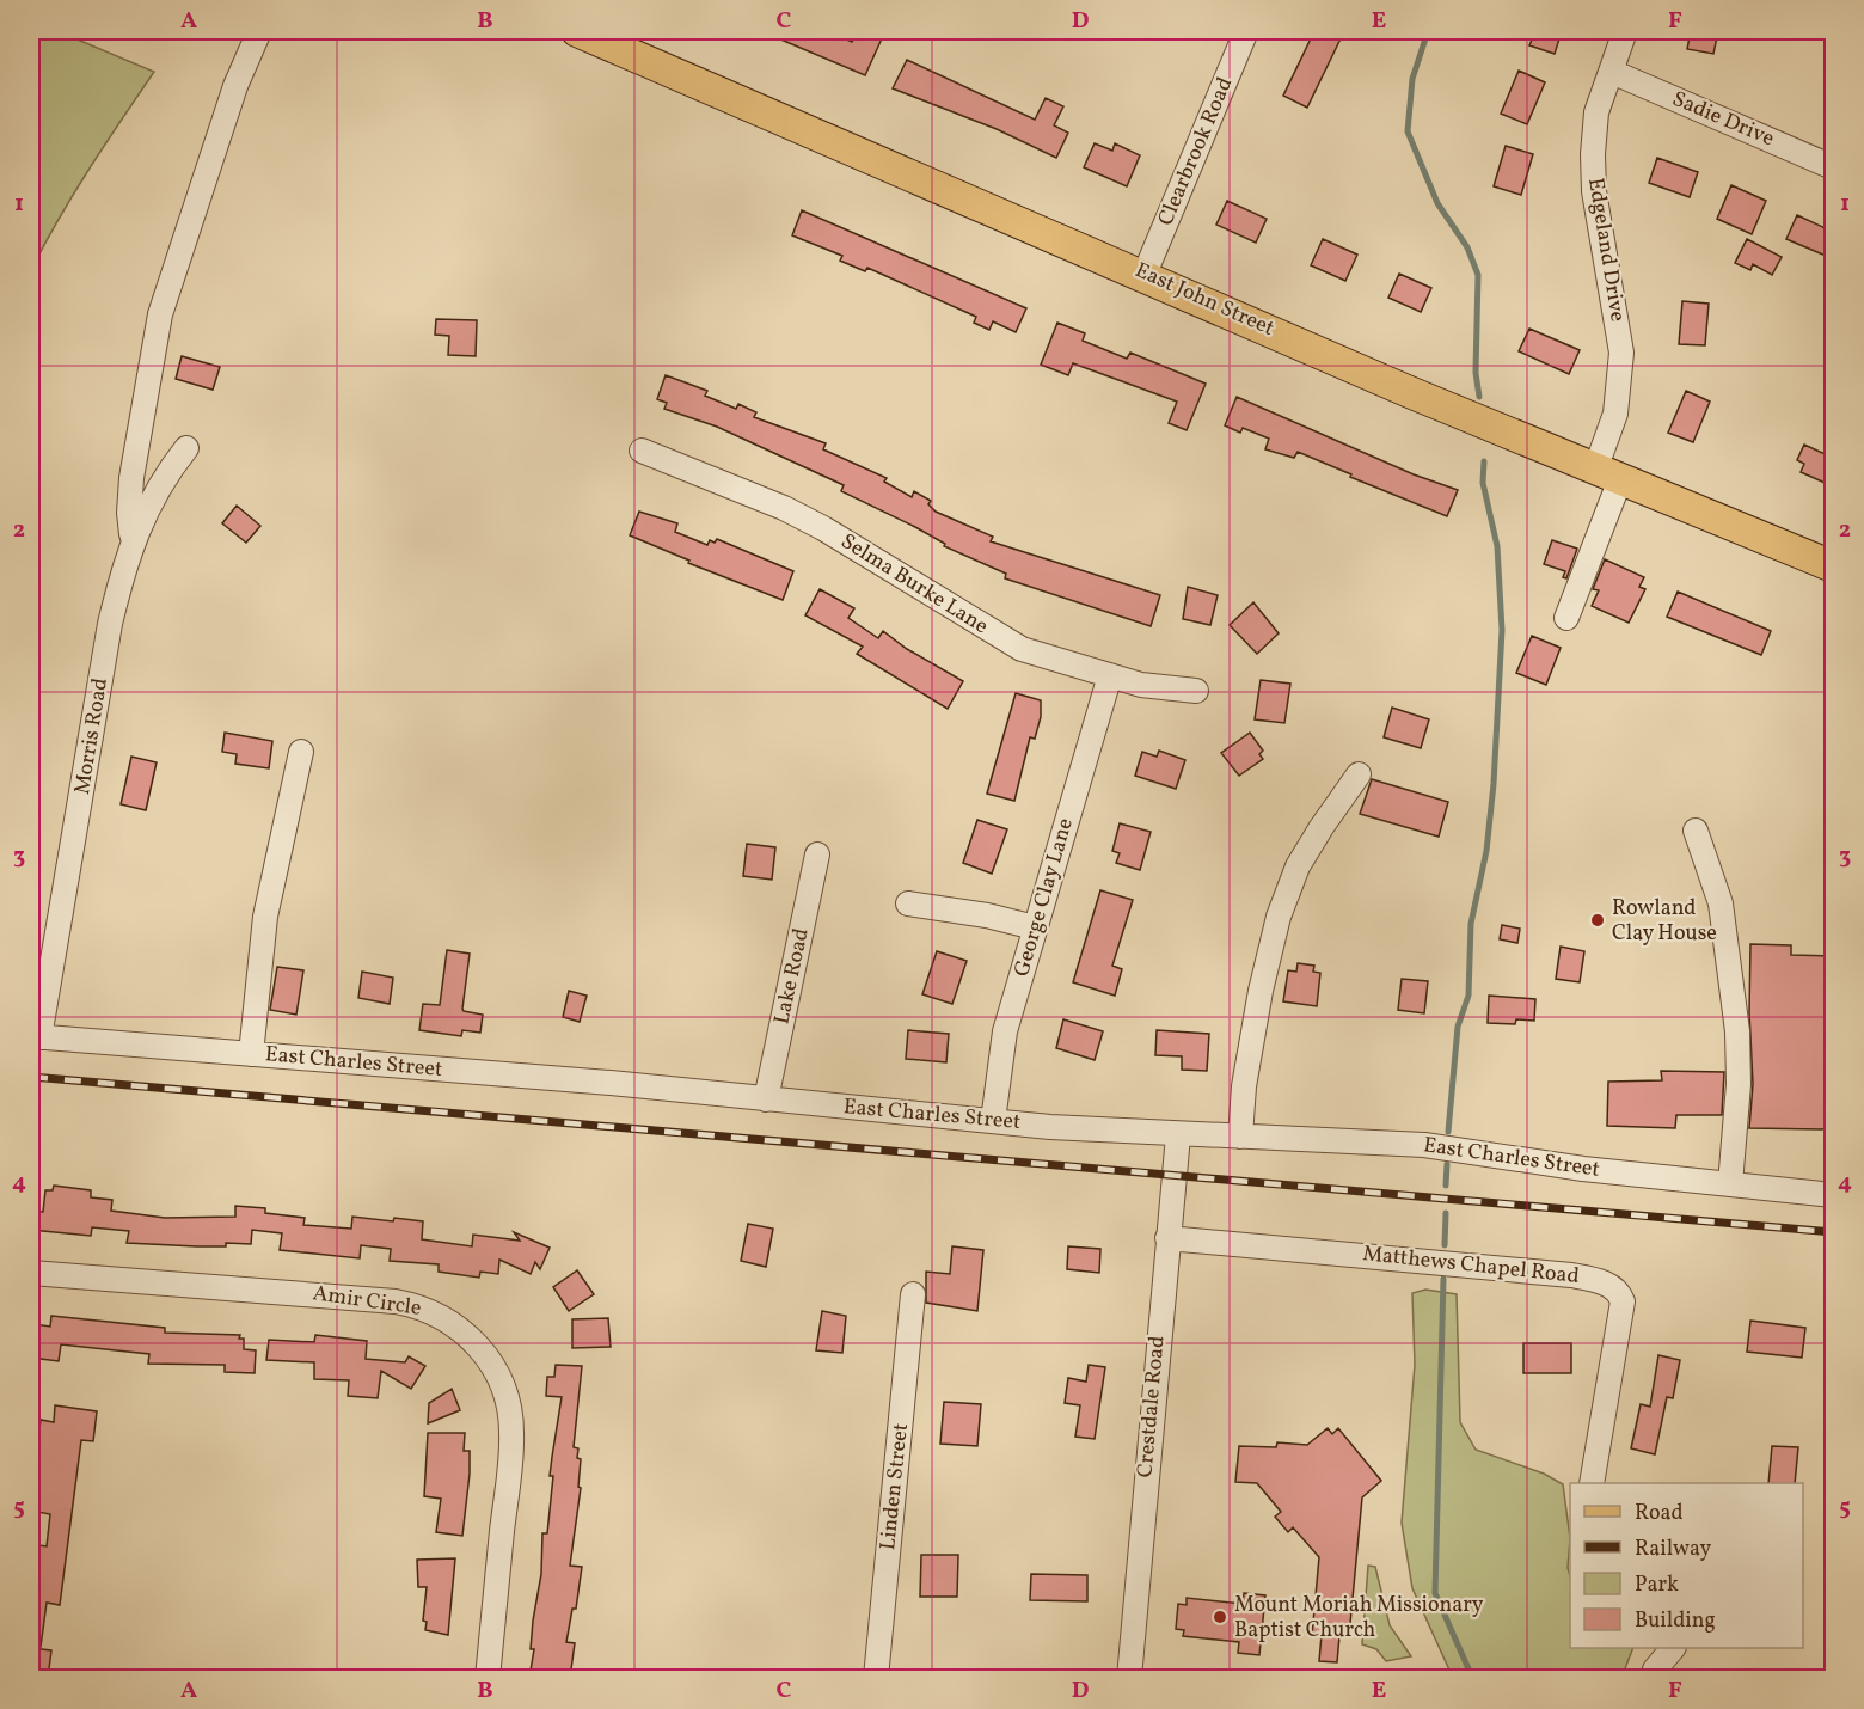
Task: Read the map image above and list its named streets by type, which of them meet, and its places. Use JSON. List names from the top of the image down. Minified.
{"streets":{"main road":["East John Street"],"street":["Sadie Drive","Clearbrook Road","Edgeland Drive","Selma Burke Lane","Morris Road","George Clay Lane","Lake Road","East Charles Street","Matthews Chapel Road","Amir Circle","Crestdale Road","Linden Street"]},"crossings":[["Sadie Drive","Edgeland Drive"],["Clearbrook Road","East John Street"],["Edgeland Drive","East John Street"],["Selma Burke Lane","George Clay Lane"],["Morris Road","East Charles Street"],["George Clay Lane","East Charles Street"],["Lake Road","East Charles Street"],["East Charles Street","Crestdale Road"],["Matthews Chapel Road","Crestdale Road"]],"places":["Rowland Clay House","Mount Moriah Missionary Baptist Church"],"legend":["Road","Railway","Park","Building"],"grid":{"columns":["A","B","C","D","E","F"],"rows":["1","2","3","4","5"]}}
